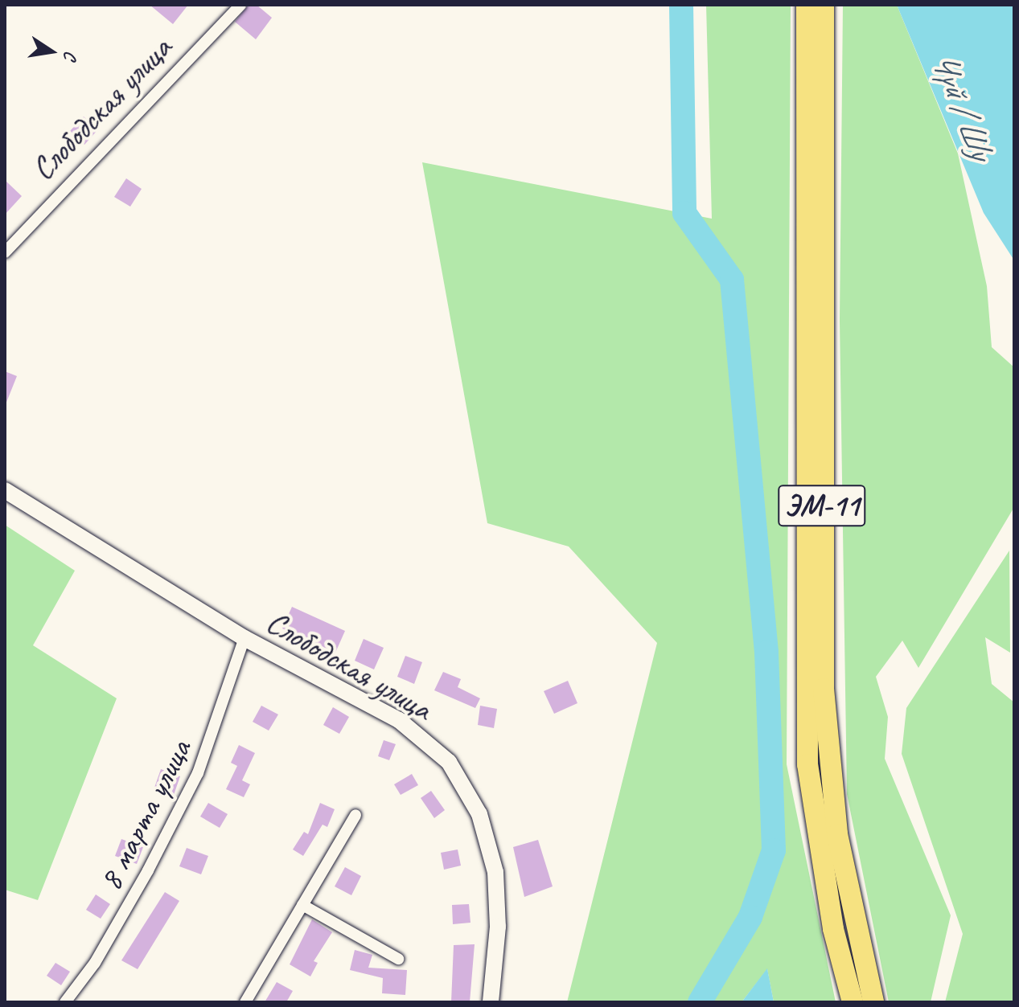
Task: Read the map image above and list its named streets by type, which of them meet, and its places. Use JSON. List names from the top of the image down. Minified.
{"streets":{"highway":["ЭМ-11"],"street":["Слободская улица","8 марта улица"]},"crossings":[["Слободская улица","8 марта улица"]],"water":["Чүй / Шу"],"north":"right"}
